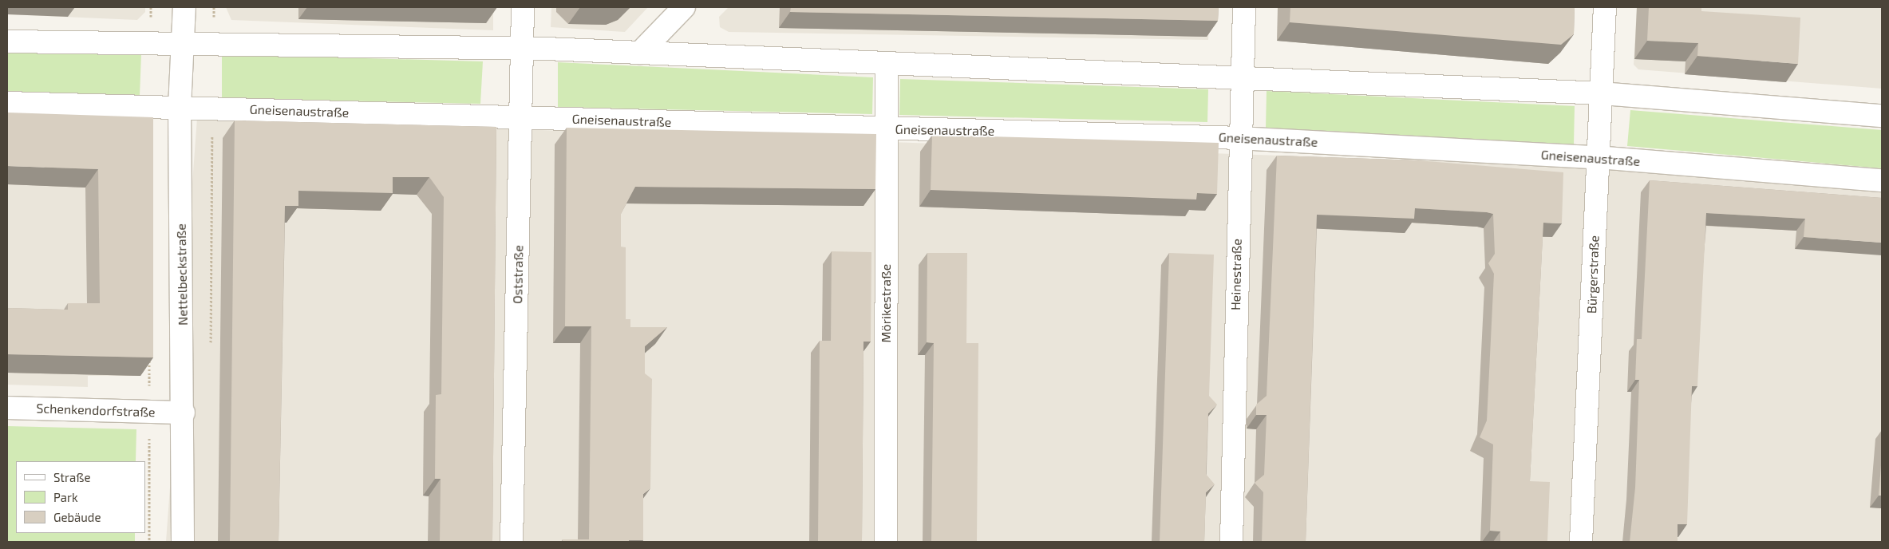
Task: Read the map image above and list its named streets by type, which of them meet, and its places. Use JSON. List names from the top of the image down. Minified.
{"streets":{"street":["Gneisenaustraße","Nettelbeckstraße","Oststraße","Heinestraße","Bürgerstraße","Mörikestraße","Schenkendorfstraße"]},"crossings":[["Gneisenaustraße","Nettelbeckstraße"],["Gneisenaustraße","Oststraße"],["Gneisenaustraße","Heinestraße"],["Gneisenaustraße","Bürgerstraße"],["Gneisenaustraße","Mörikestraße"],["Nettelbeckstraße","Schenkendorfstraße"]],"legend":["Straße","Park","Gebäude"]}
